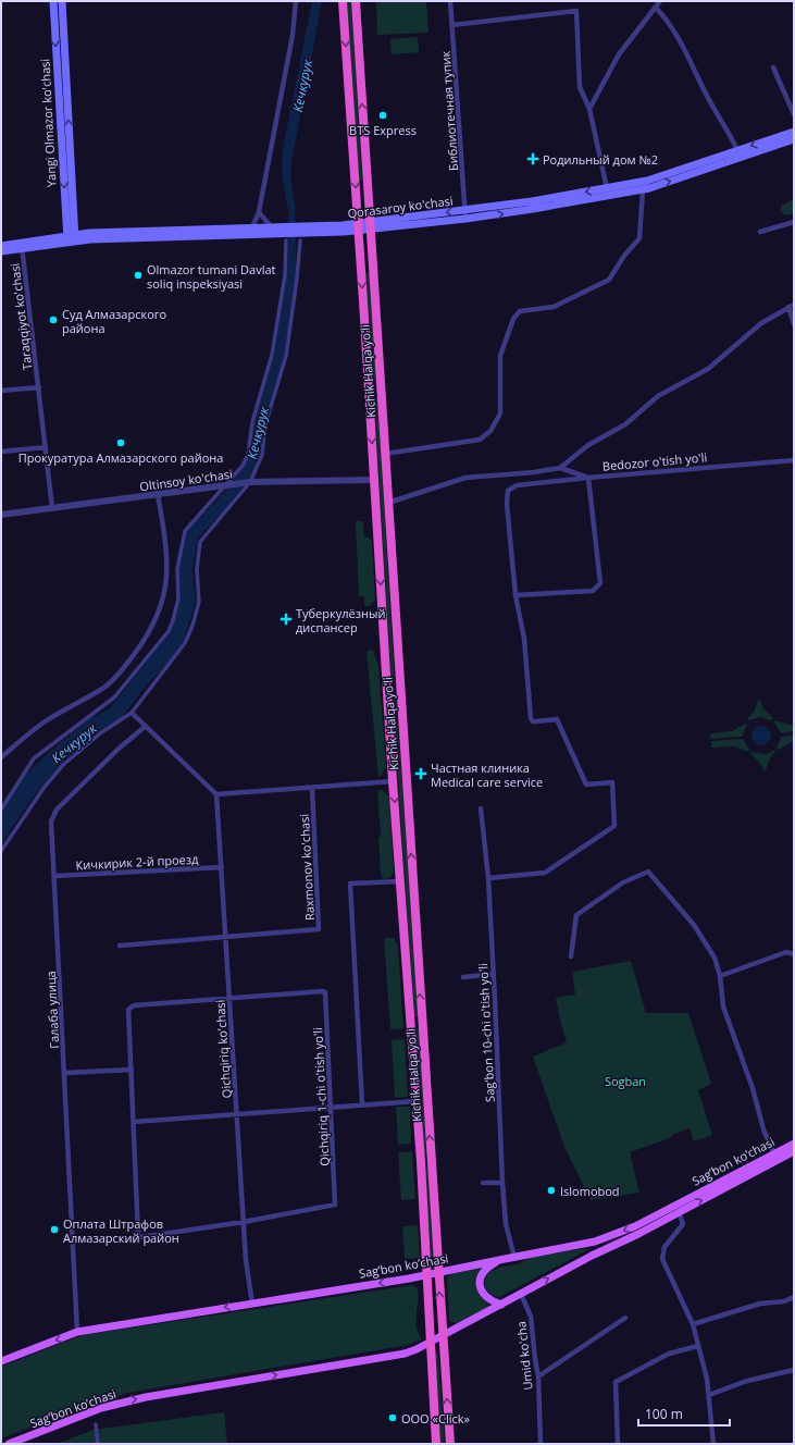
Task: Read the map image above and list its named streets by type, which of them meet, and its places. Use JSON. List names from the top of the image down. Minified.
{"streets":{"highway":["Kichik Halqa yo'li"],"main road":["Yangi Olmazor ko'chasi","Qorasaroy ko'chasi","Sag’bon ko’chasi"],"street":["Библиотечная тупик","Taraqqiyot ko'chasi","Bedozor o'tish yo'li","Oltinsoy ko'chasi","Кичкирик 2-й проезд","Raxmonov ko'chasi","Галаба улица","Sag'bon 10-chi o'tish yo'li","Qichqiriq ko'chasi","Qichqiriq 1-chi o'tish yo'li","Umid ko'cha"]},"crossings":[["Библиотечная тупик","Qorasaroy ko'chasi"],["Yangi Olmazor ko'chasi","Qorasaroy ko'chasi"],["Qorasaroy ko'chasi","Taraqqiyot ko'chasi"],["Qorasaroy ko'chasi","Kichik Halqa yo'li"],["Taraqqiyot ko'chasi","Oltinsoy ko'chasi"],["Kichik Halqa yo'li","Oltinsoy ko'chasi"],["Kichik Halqa yo'li","Sag’bon ko’chasi"],["Кичкирик 2-й проезд","Галаба улица"],["Кичкирик 2-й проезд","Qichqiriq ko'chasi"],["Raxmonov ko'chasi","Qichqiriq ko'chasi"],["Галаба улица","Sag’bon ko’chasi"],["Sag'bon 10-chi o'tish yo'li","Sag’bon ko’chasi"],["Qichqiriq ko'chasi","Qichqiriq 1-chi o'tish yo'li"],["Qichqiriq ko'chasi","Sag’bon ko’chasi"],["Sag’bon ko’chasi","Umid ko'cha"]],"water":["Кечкурук"],"parks":["Sogban"],"places":{"other":["BTS Express","Olmazor tumani Davlat soliq inspeksiyasi","Суд Алмазарского района","Прокуратура Алмазарского района","Islomobod","Оплата Штрафов Aлмазарский район","OOO «Click»"],"health":["Родильный дом №2","Туберкулёзный диспансер","Частная клиника Medical care service"]},"scale_bar":"100 m"}
